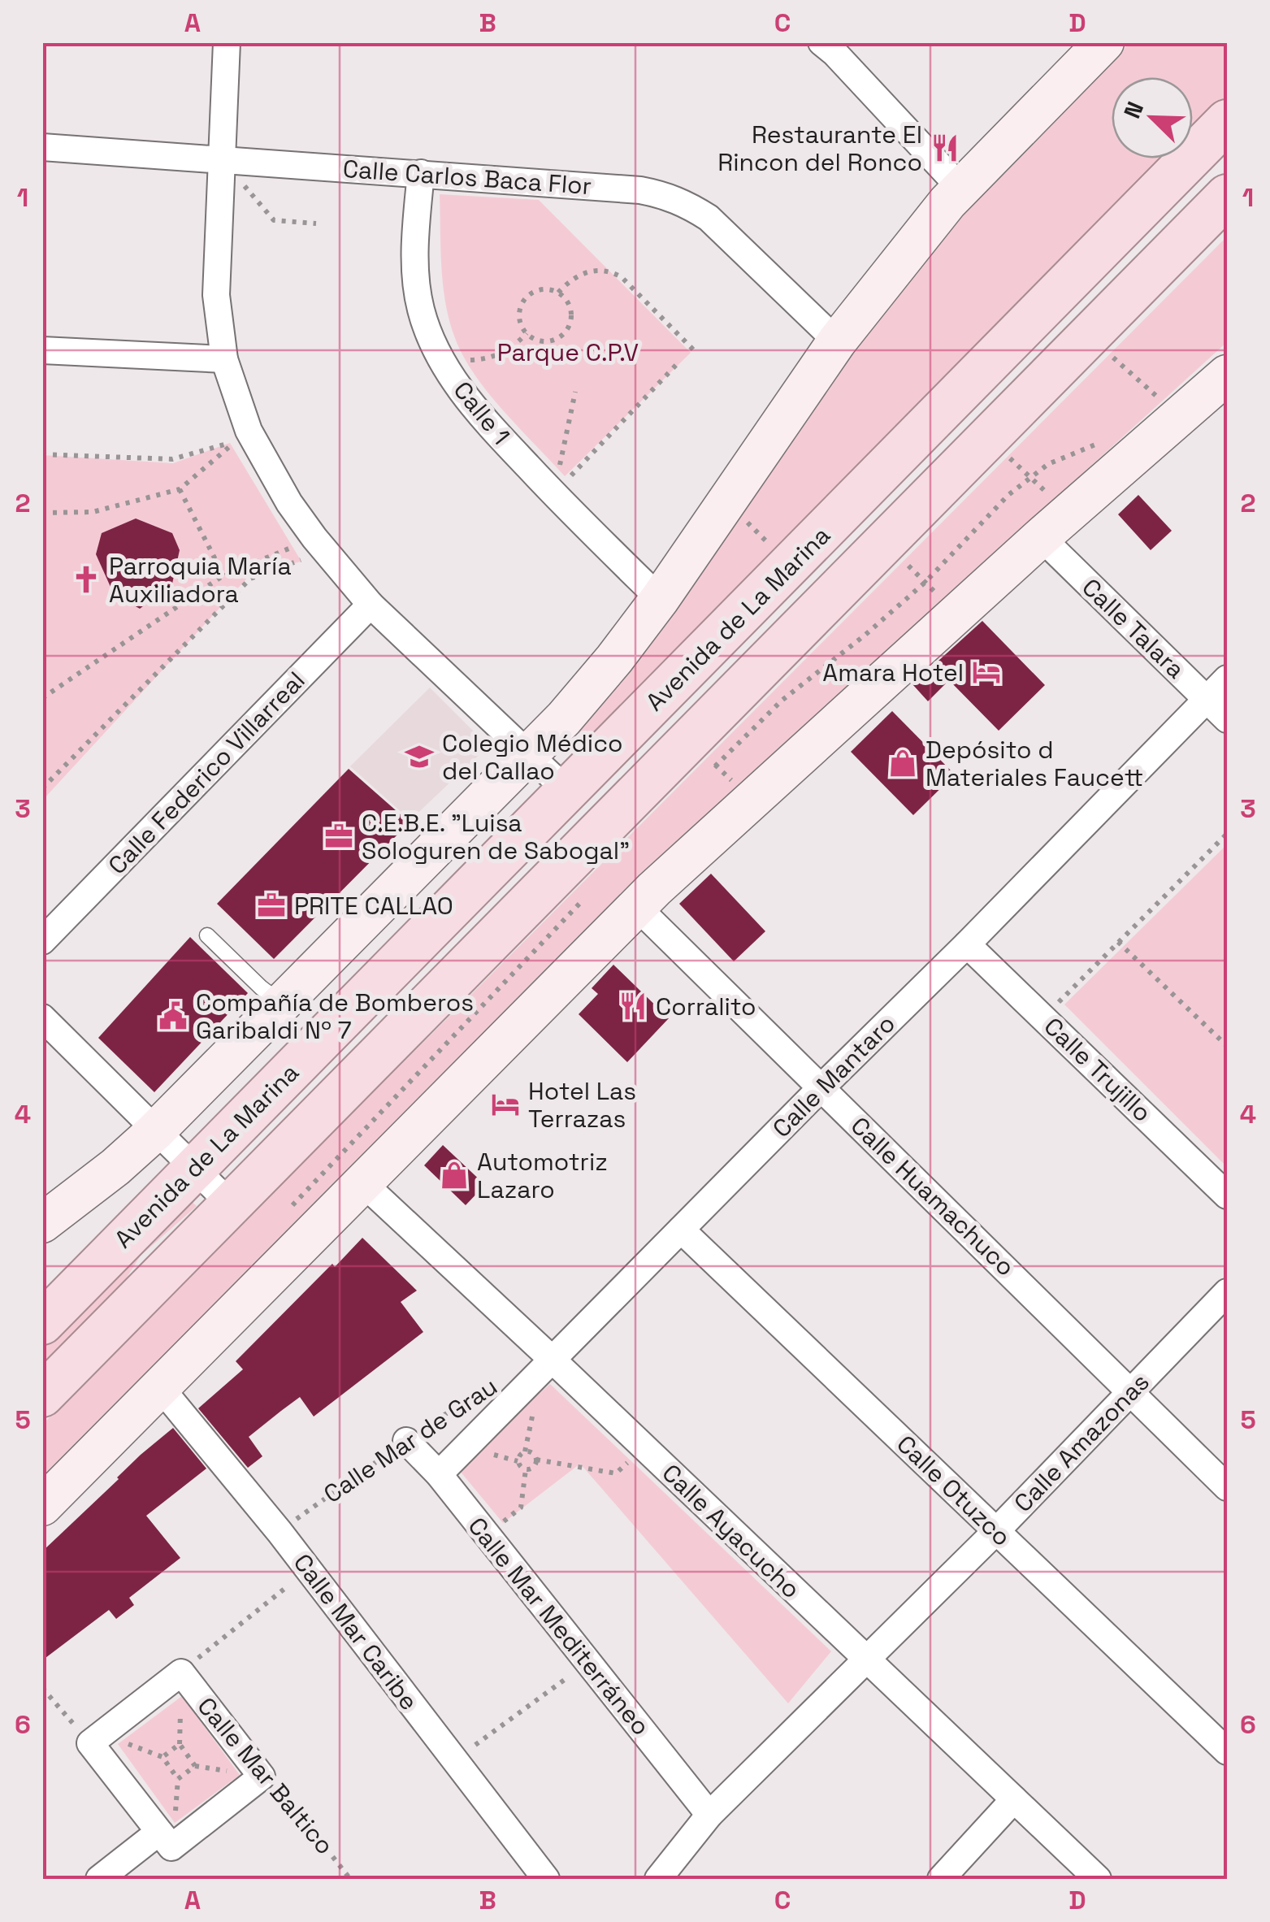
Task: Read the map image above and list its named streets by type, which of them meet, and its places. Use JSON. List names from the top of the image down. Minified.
{"streets":{"main road":["Avenida de La Marina"],"street":["Calle Carlos Baca Flor","Calle 1","Calle Talara","Calle Federico Villarreal","Calle Trujillo","Calle Mantaro","Calle Huamachuco","Calle Amazonas","Calle Otuzco","Calle Ayacucho","Calle Mar Mediterráneo","Calle Mar Caribe","Calle Mar Baltico"],"path":["Calle Mar de Grau"]},"crossings":[["Calle Carlos Baca Flor","Calle 1"],["Calle Talara","Calle Mantaro"],["Calle Trujillo","Calle Mantaro"],["Calle Mantaro","Calle Huamachuco"],["Calle Mantaro","Calle Otuzco"],["Calle Mantaro","Calle Ayacucho"],["Calle Mantaro","Calle Mar Mediterráneo"],["Calle Huamachuco","Calle Amazonas"],["Calle Mar de Grau","Calle Mar Mediterráneo"],["Calle Mar de Grau","Calle Mar Caribe"],["Calle Amazonas","Calle Otuzco"],["Calle Amazonas","Calle Ayacucho"],["Calle Amazonas","Calle Mar Mediterráneo"]],"parks":["Parque C.P.V"],"places":{"restaurant":["Restaurante El Rincon del Ronco","Corralito"],"church":["Parroquia María Auxiliadora"],"hotel":["Amara Hotel","Hotel Las Terrazas"],"school or university":["Colegio Médico del Callao"],"shop":["Depósito d Materiales Faucett","Automotriz Lazaro"],"office":["C.E.B.E. \"Luisa Sologuren de Sabogal\"","PRITE CALLAO"],"public building":["Compañía de Bomberos Garibaldi Nº 7"]},"north":"top left","grid":{"columns":["A","B","C","D"],"rows":["1","2","3","4","5","6"]}}
